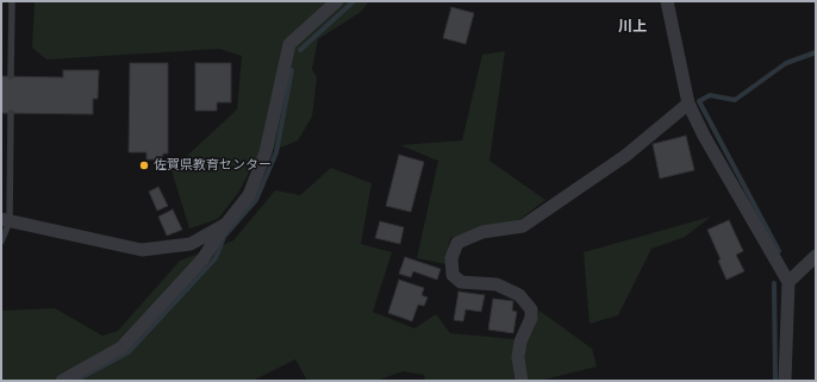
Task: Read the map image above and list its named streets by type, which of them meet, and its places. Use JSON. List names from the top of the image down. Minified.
{"districts":["川上"],"places":["佐賀県教育センター"]}
